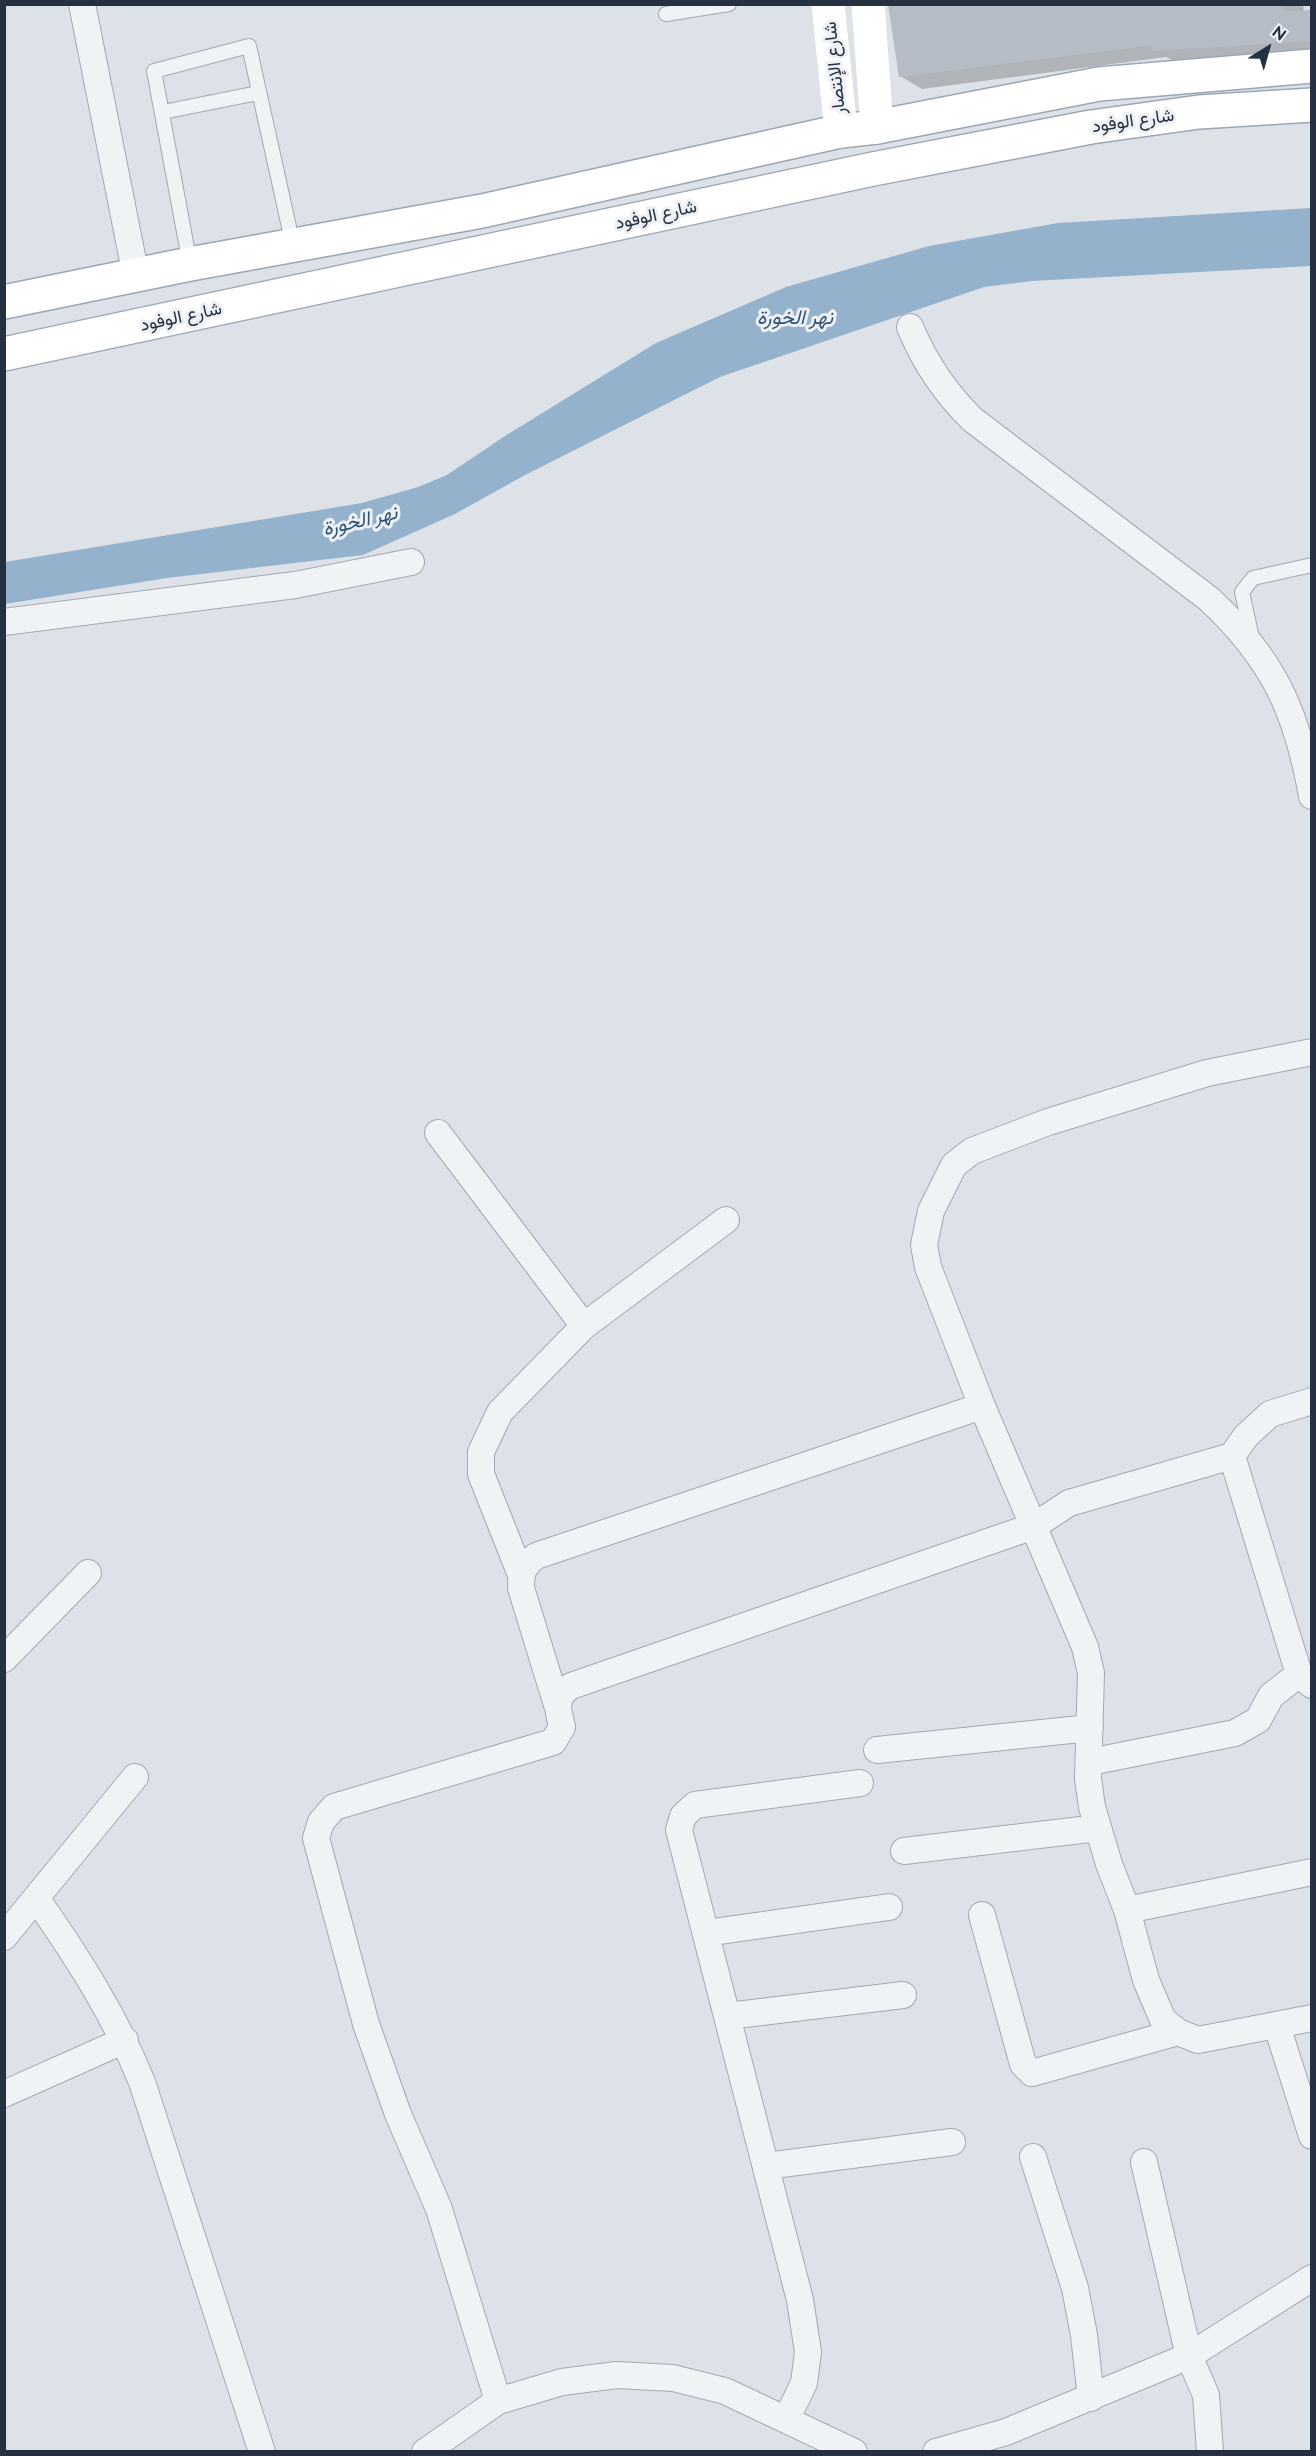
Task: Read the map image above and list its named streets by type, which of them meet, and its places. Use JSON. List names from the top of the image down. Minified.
{"streets":{"main road":["شارع الإنتصار","شارع الوفود"]},"water":["نهر الخورة"],"north":"top right"}
